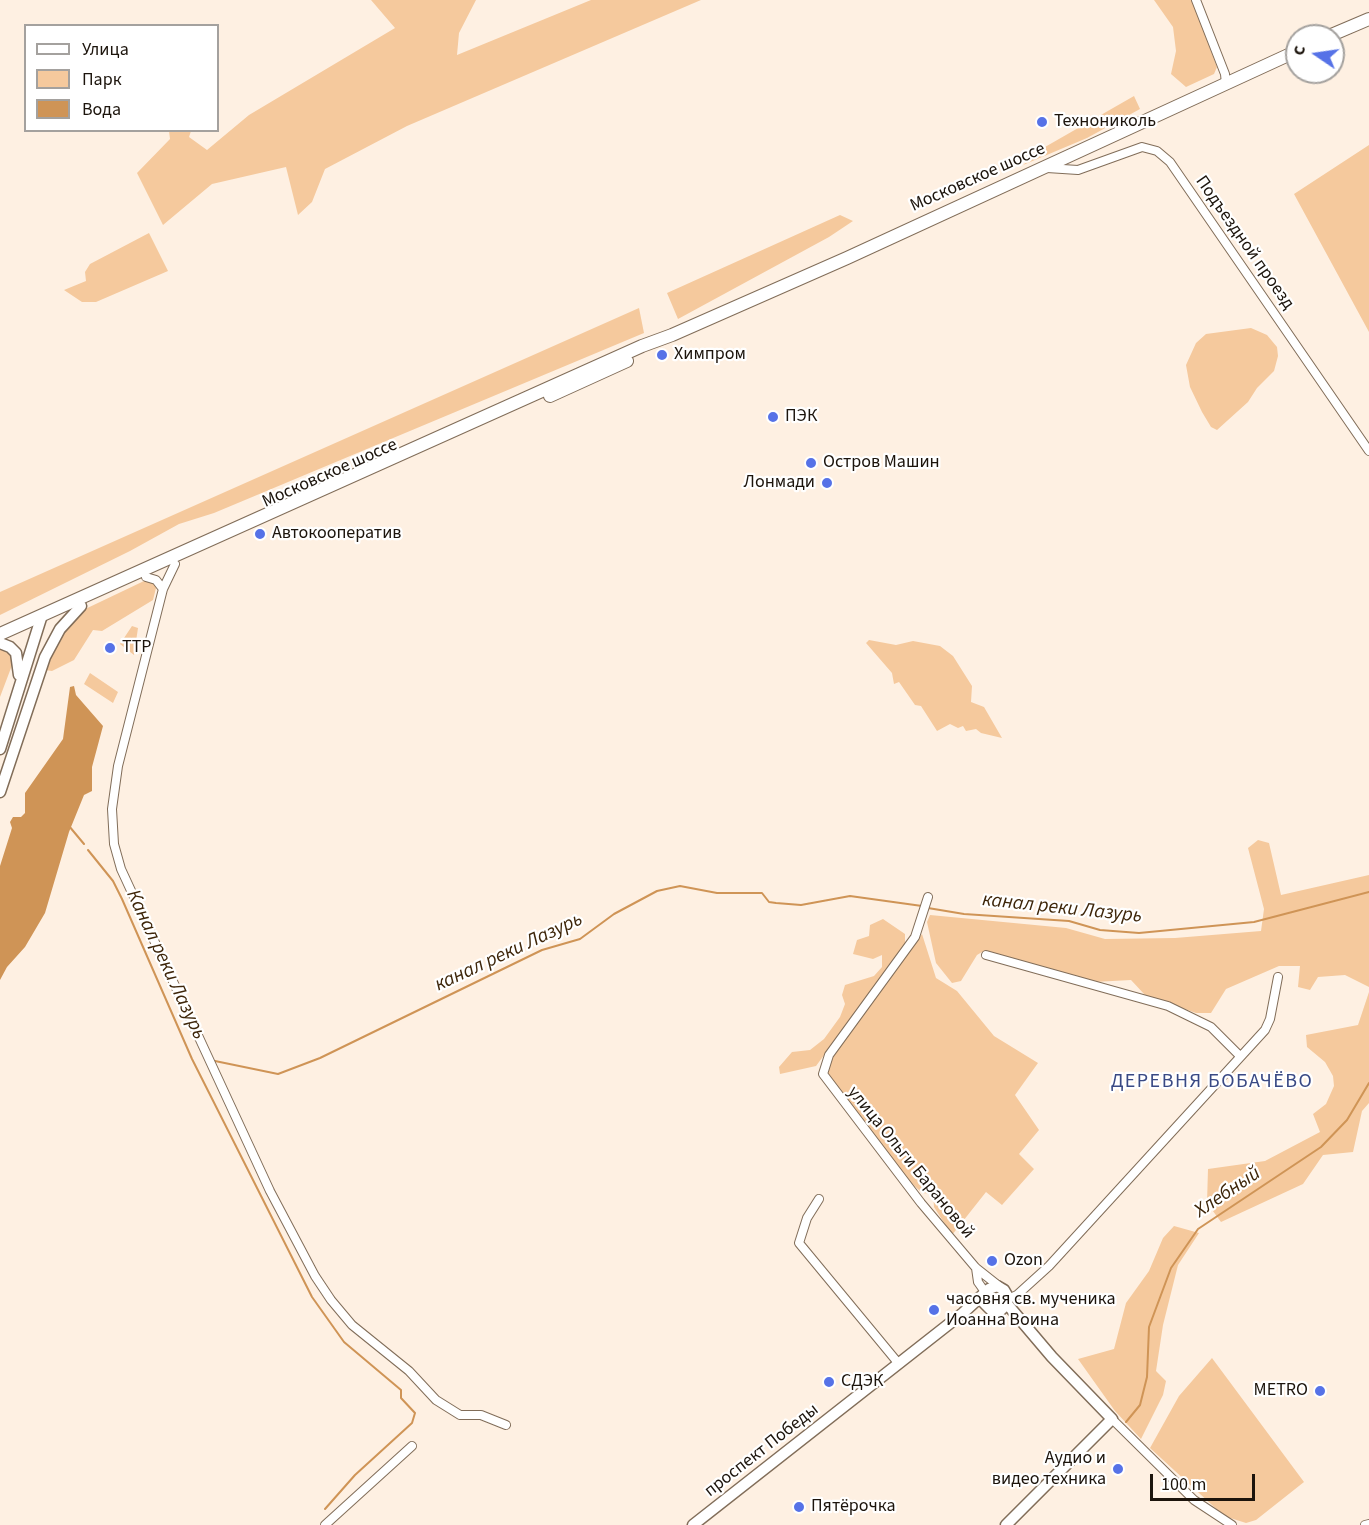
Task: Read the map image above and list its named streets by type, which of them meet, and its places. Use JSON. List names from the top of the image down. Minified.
{"streets":{"main road":["Московское шоссе","проспект Победы"],"street":["Подъездной проезд","улица Ольги Барановой"]},"crossings":[["Московское шоссе","Подъездной проезд"],["улица Ольги Барановой","проспект Победы"]],"districts":["ДЕРЕВНЯ БОБАЧЁВО"],"water":["канал реки Лазурь","Канал реки Лазурь","Хлебный"],"places":["Технониколь","Химпром","ПЭК","Остров Машин","Лонмади","Автокооператив","ТТР","Ozon","часовня св. мученика Иоанна Воина","СДЭК","METRO","Аудио и видео техника","Пятёрочка"],"legend":["Улица","Парк","Вода"],"scale_bar":"100 m","north":"left"}
